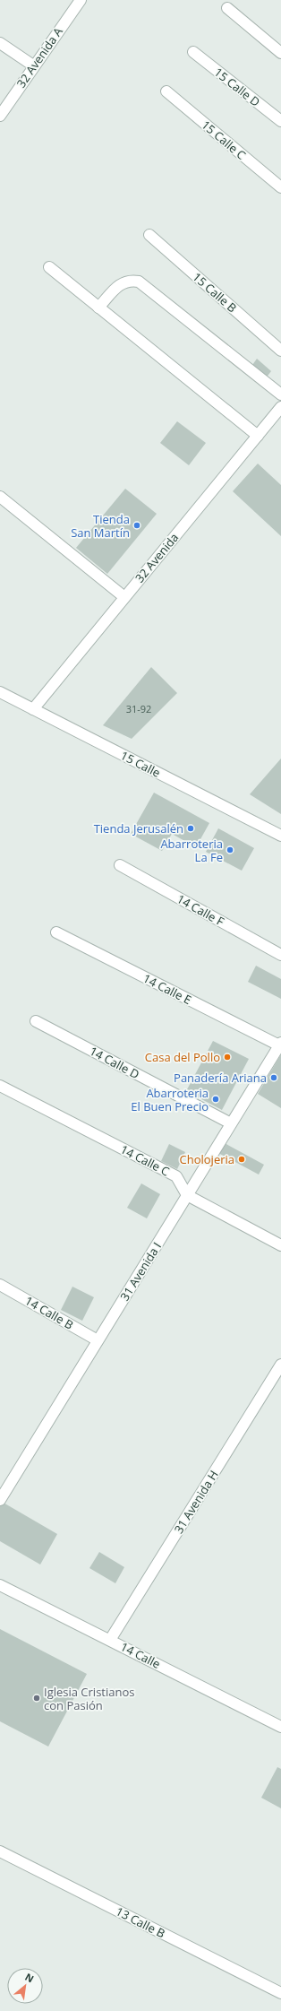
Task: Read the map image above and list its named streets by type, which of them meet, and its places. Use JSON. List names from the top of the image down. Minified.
{"streets":{"street":["32 Avenida A","15 Calle D","15 Calle C","15 Calle B","32 Avenida","15 Calle","14 Calle F","14 Calle E","14 Calle D","14 Calle C","31 Avenida I","14 Calle B","31 Avenida H","14 Calle","13 Calle B"]},"crossings":[["32 Avenida","15 Calle"],["14 Calle E","31 Avenida I"],["14 Calle D","31 Avenida I"],["14 Calle C","31 Avenida I"],["31 Avenida I","14 Calle B"],["31 Avenida H","14 Calle"]],"places":["Tienda San Martín","Tienda Jerusalén","Abarroteria La Fe","Casa del Pollo","Panadería Ariana","Abarroteria El Buen Precio","Cholojeria","Iglesia Cristianos con Pasión"],"house_numbers":["31-92"],"north":"top right"}
